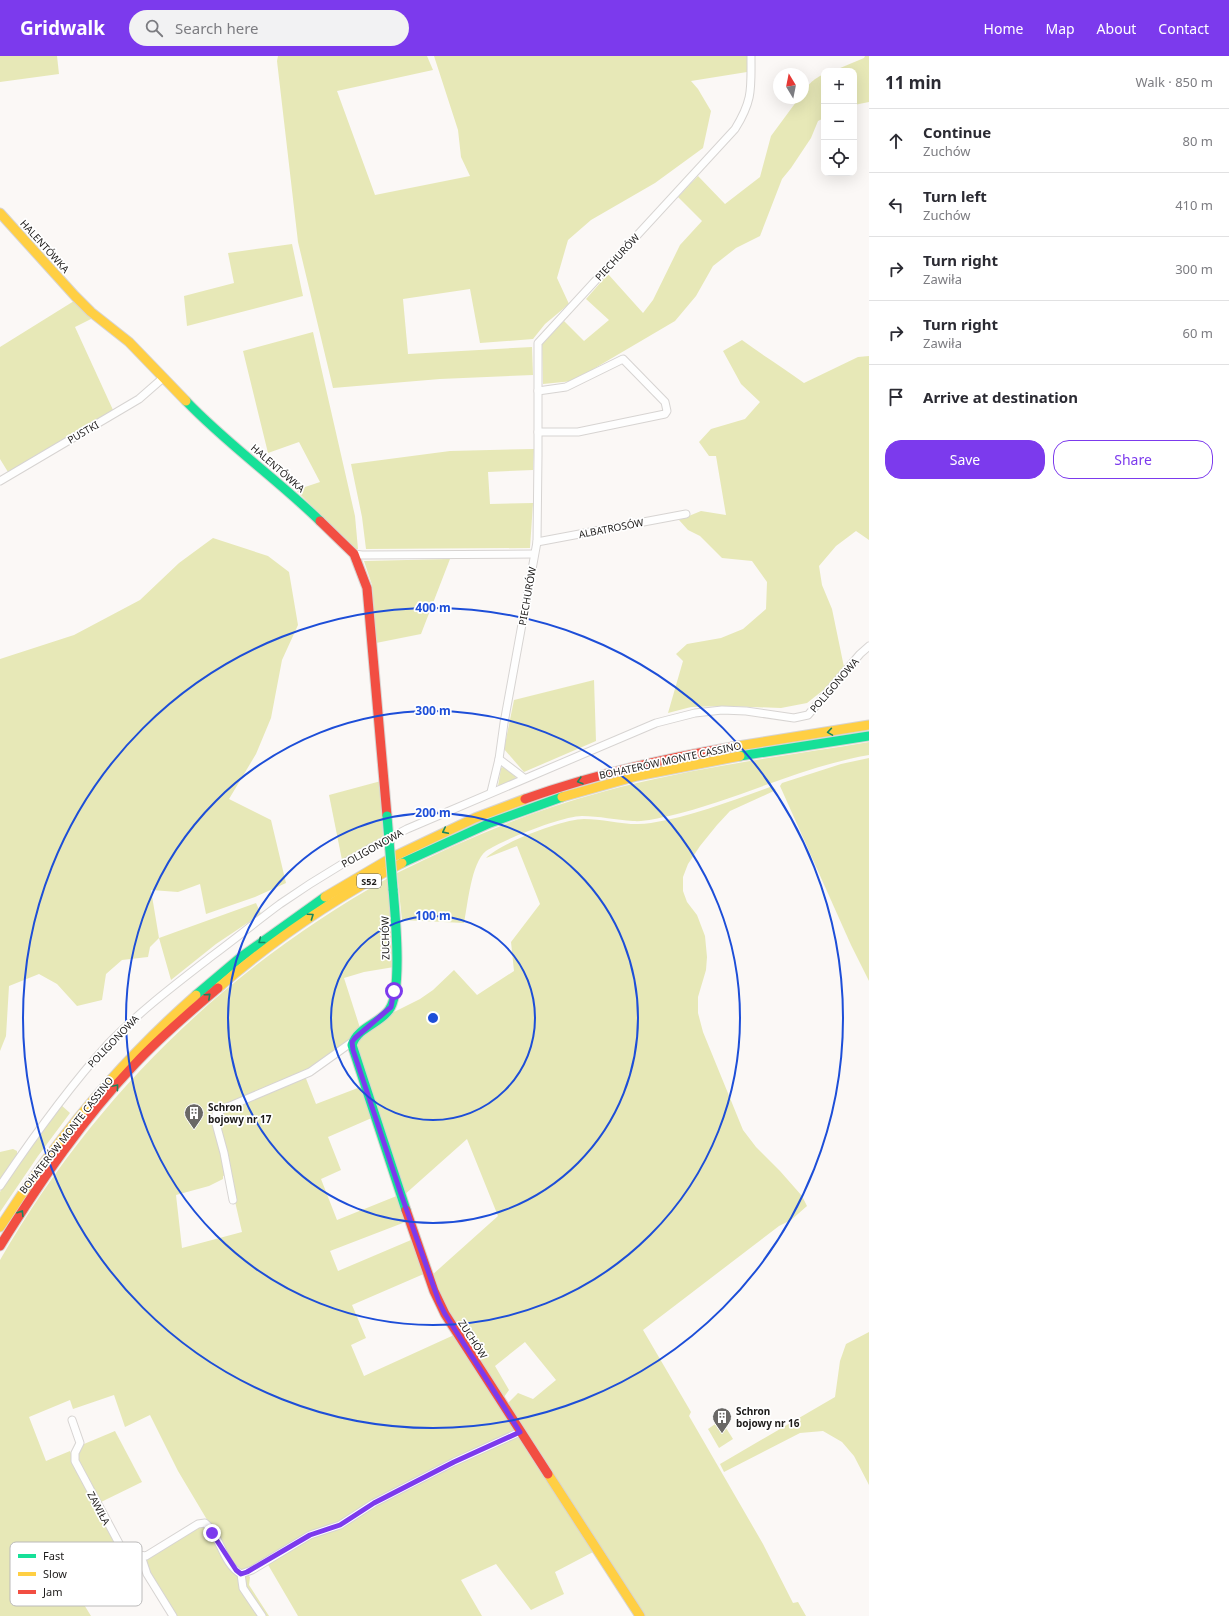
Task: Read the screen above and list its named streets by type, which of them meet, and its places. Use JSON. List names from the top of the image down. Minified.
{"streets":{"main road":["HALENTÓWKA","BOHATERÓW MONTE CASSINO","S52","ZUCHÓW"],"street":["PIECHURÓW","PUSTKI","ALBATROSÓW","POLIGONOWA","ZAWIŁA"]},"crossings":[["HALENTÓWKA","PUSTKI"],["HALENTÓWKA","ZUCHÓW"],["PIECHURÓW","ALBATROSÓW"],["PIECHURÓW","POLIGONOWA"]],"places":{"building":["Schron bojowy nr 17","Schron bojowy nr 16"]},"legend":["Fast","Slow","Jam"],"north":"top","page":{"header":"Gridwalk","search":"Search here","nav":["Home","Map","About","Contact"],"heading":["11 min","Walk · 850 m"],"map_buttons":["+","−"],"list":[["Continue","Zuchów","80 m"],["Turn left","Zuchów","410 m"],["Turn right","Zawiła","300 m"],["Turn right","Zawiła","60 m"],"Arrive at destination"],"buttons":["Save","Share"]},"rings":["400 m","300 m","200 m","100 m"]}
